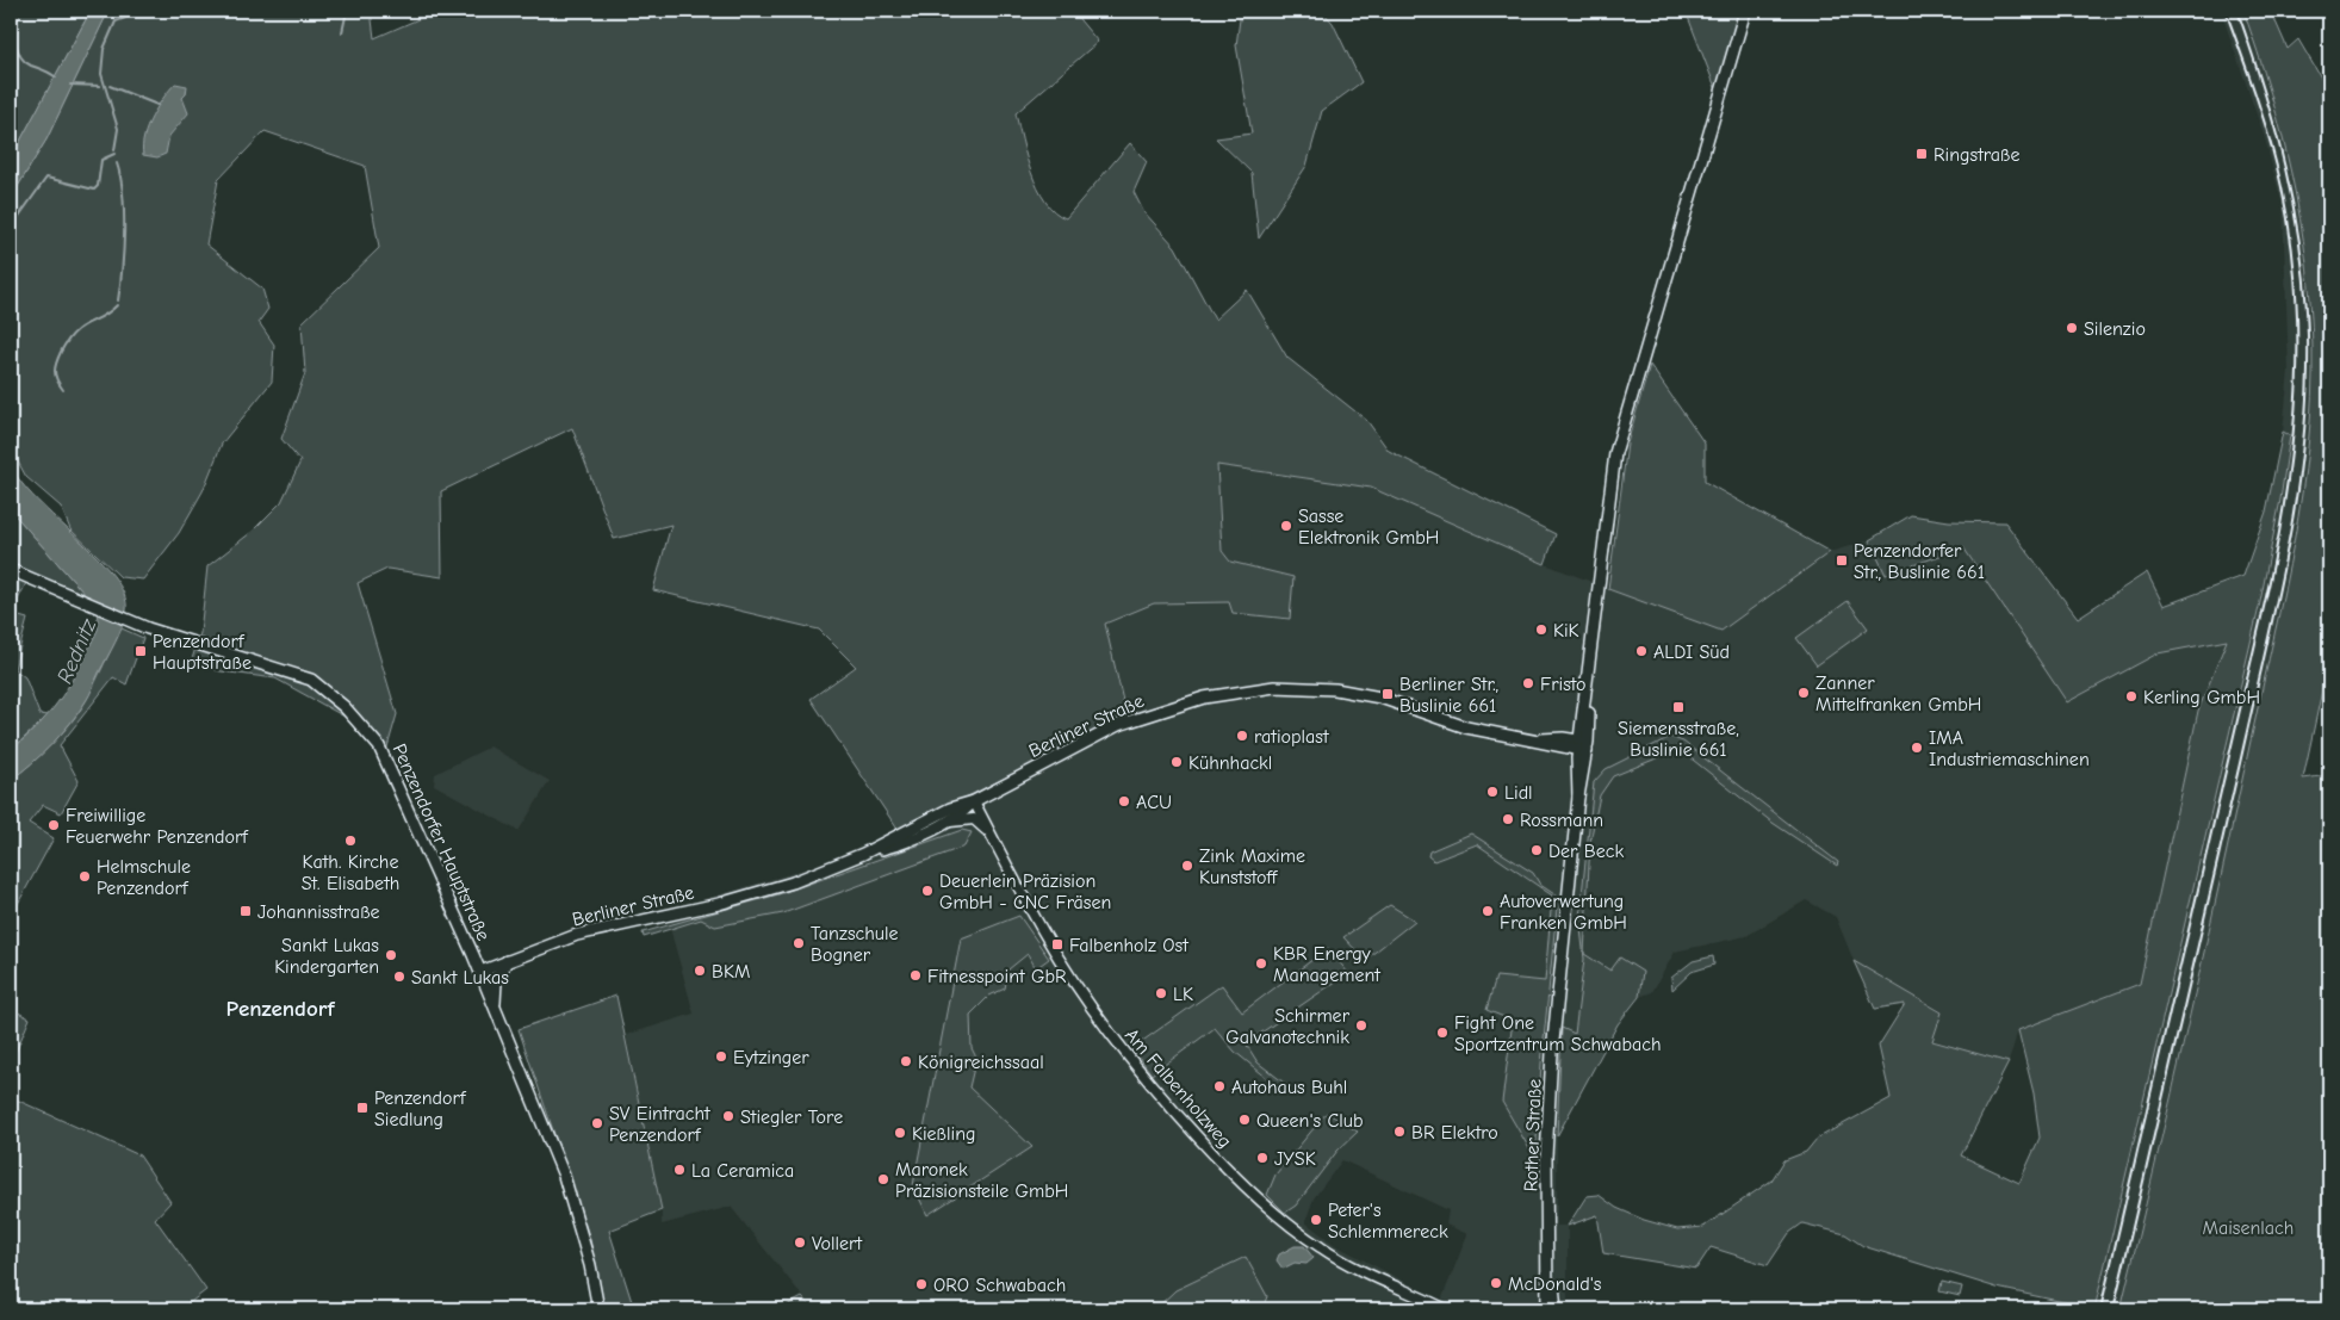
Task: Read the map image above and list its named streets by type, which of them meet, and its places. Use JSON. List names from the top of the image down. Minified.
{"streets":{"main road":["Berliner Straße","Penzendorfer Hauptstraße","Rother Straße"],"street":["Am Falbenholzweg"]},"crossings":[["Berliner Straße","Penzendorfer Hauptstraße"],["Berliner Straße","Am Falbenholzweg"],["Berliner Straße","Rother Straße"]],"districts":["Penzendorf"],"water":["Rednitz"],"parks":["Maisenlach"],"places":{"transit":["Ringstraße","Penzendorfer Str., Buslinie 661","Penzendorf Hauptstraße","Berliner Str., Buslinie 661","Siemensstraße, Buslinie 661","Johannisstraße","Falbenholz Ost","Penzendorf Siedlung"],"other":["Silenzio","Sasse Elektronik GmbH","KiK","ALDI Süd","Fristo","Zanner Mittelfranken GmbH","Kerling GmbH","ratioplast","IMA Industriemaschinen","Kühnhackl","Lidl","ACU","Rossmann","Freiwillige Feuerwehr Penzendorf","Kath. Kirche St. Elisabeth","Der Beck","Zink Maxime Kunststoff","Helmschule Penzendorf","Deuerlein Präzision GmbH - CNC Fräsen","Autoverwertung Franken GmbH","Tanzschule Bogner","Sankt Lukas Kindergarten","KBR Energy Management","BKM","Fitnesspoint GbR","Sankt Lukas","LK","Schirmer Galvanotechnik","Fight One Sportzentrum Schwabach","Eytzinger","Königreichssaal","Autohaus Buhl","Stiegler Tore","Queen's Club","SV Eintracht Penzendorf","BR Elektro","Kießling","JYSK","La Ceramica","Maronek Präzisionsteile GmbH","Peter's Schlemmereck","Vollert","McDonald's","ORO Schwabach"]}}
